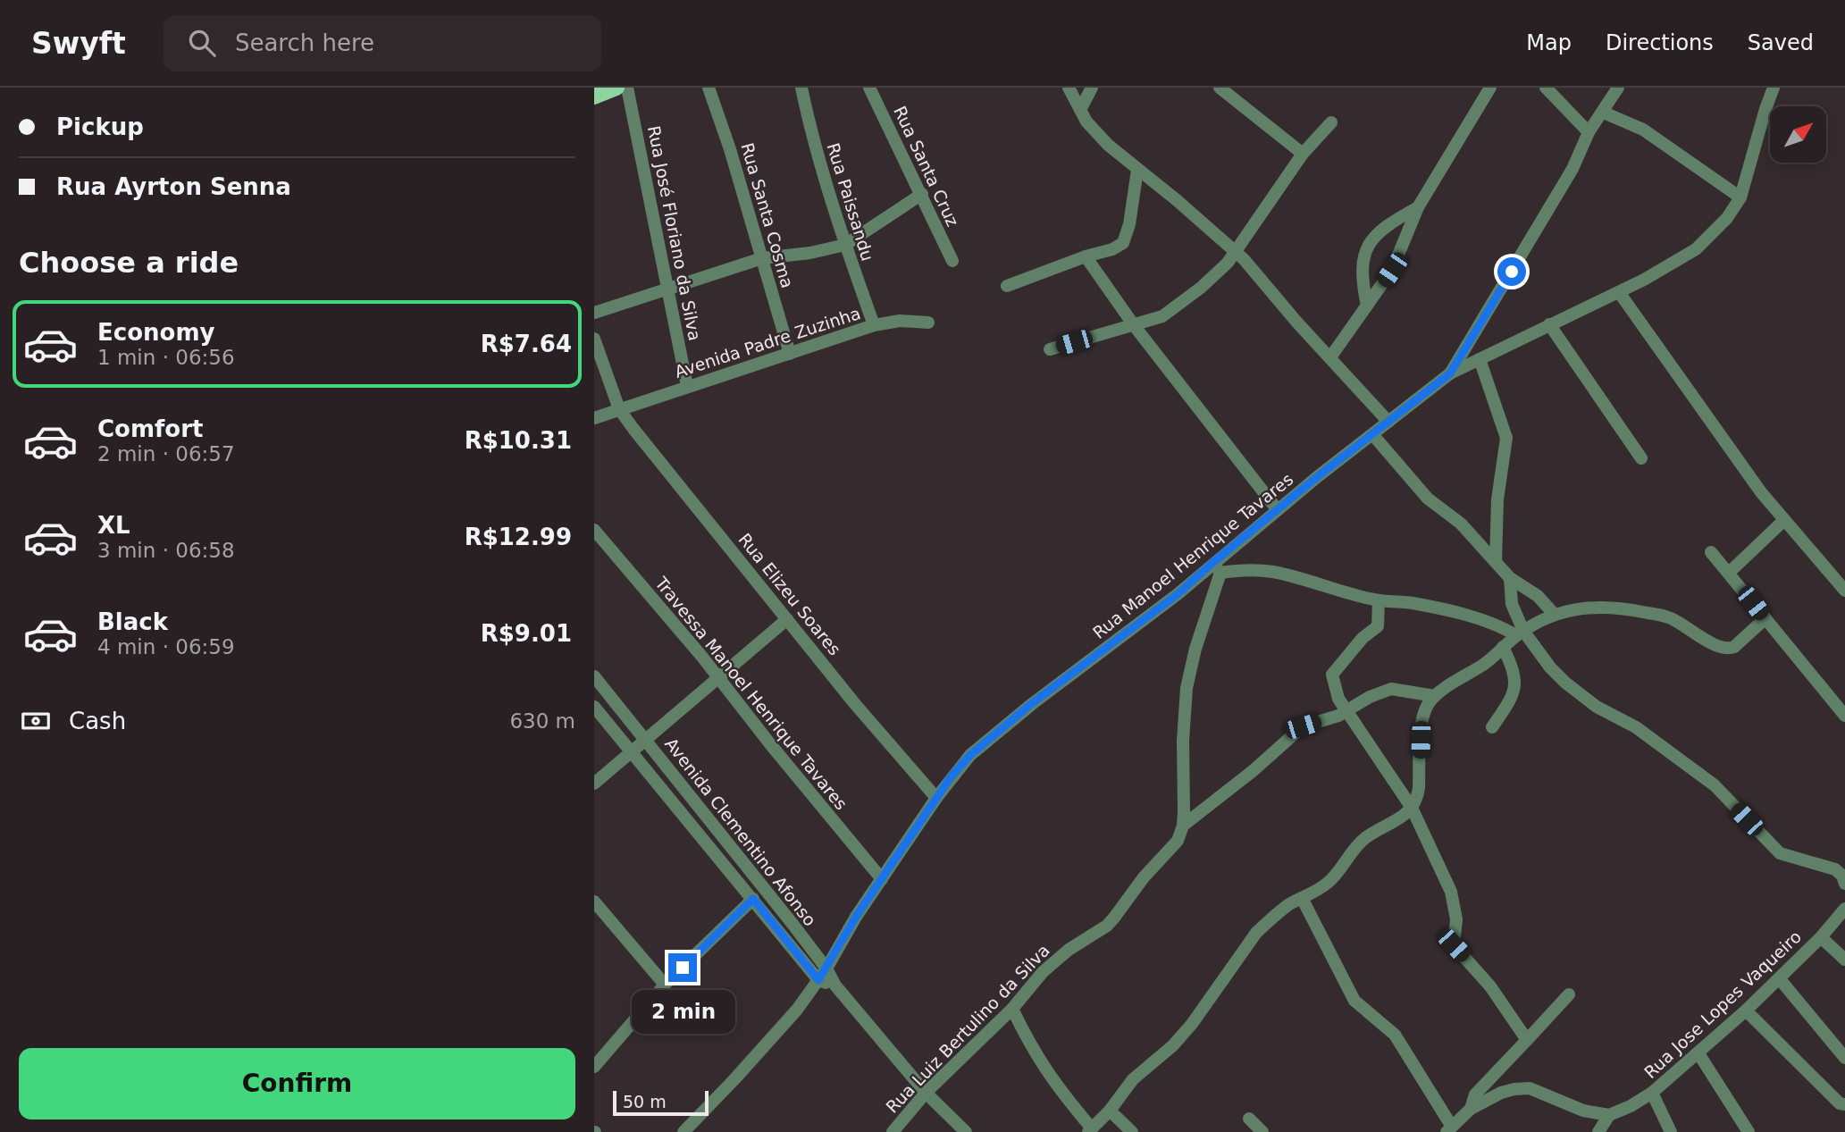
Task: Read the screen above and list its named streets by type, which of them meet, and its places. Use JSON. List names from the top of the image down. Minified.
{"streets":{"street":["Rua Santa Cruz","Rua Paissandu","Rua Santa Cosma","Rua José Floriano da Silva","Avenida Padre Zuzinha","Rua Manoel Henrique Tavares","Rua Elizeu Soares","Travessa Manoel Henrique Tavares","Avenida Clementino Afonso","Rua Jose Lopes Vaqueiro","Rua Luiz Bertulino da Silva"]},"crossings":[["Rua Paissandu","Avenida Padre Zuzinha"],["Rua Santa Cosma","Avenida Padre Zuzinha"],["Rua José Floriano da Silva","Avenida Padre Zuzinha"],["Avenida Padre Zuzinha","Rua Elizeu Soares"],["Rua Manoel Henrique Tavares","Rua Elizeu Soares"],["Rua Manoel Henrique Tavares","Travessa Manoel Henrique Tavares"],["Rua Manoel Henrique Tavares","Avenida Clementino Afonso"]],"scale_bar":"50 m","north":"top right","page":{"header":"Swyft","search":"Search here","nav":["Map","Directions","Saved"],"banner":["Pickup","Rua Ayrton Senna"],"heading":"Choose a ride","list":[{"name":"Economy","note":"1 min · 06:56","value":"R$7.64"},{"name":"Comfort","note":"2 min · 06:57","value":"R$10.31"},{"name":"XL","note":"3 min · 06:58","value":"R$12.99"},{"name":"Black","note":"4 min · 06:59","value":"R$9.01"}],"pay":["Cash","630 m"],"bubble":"2 min","buttons":"Confirm","scale":"50 m"}}
